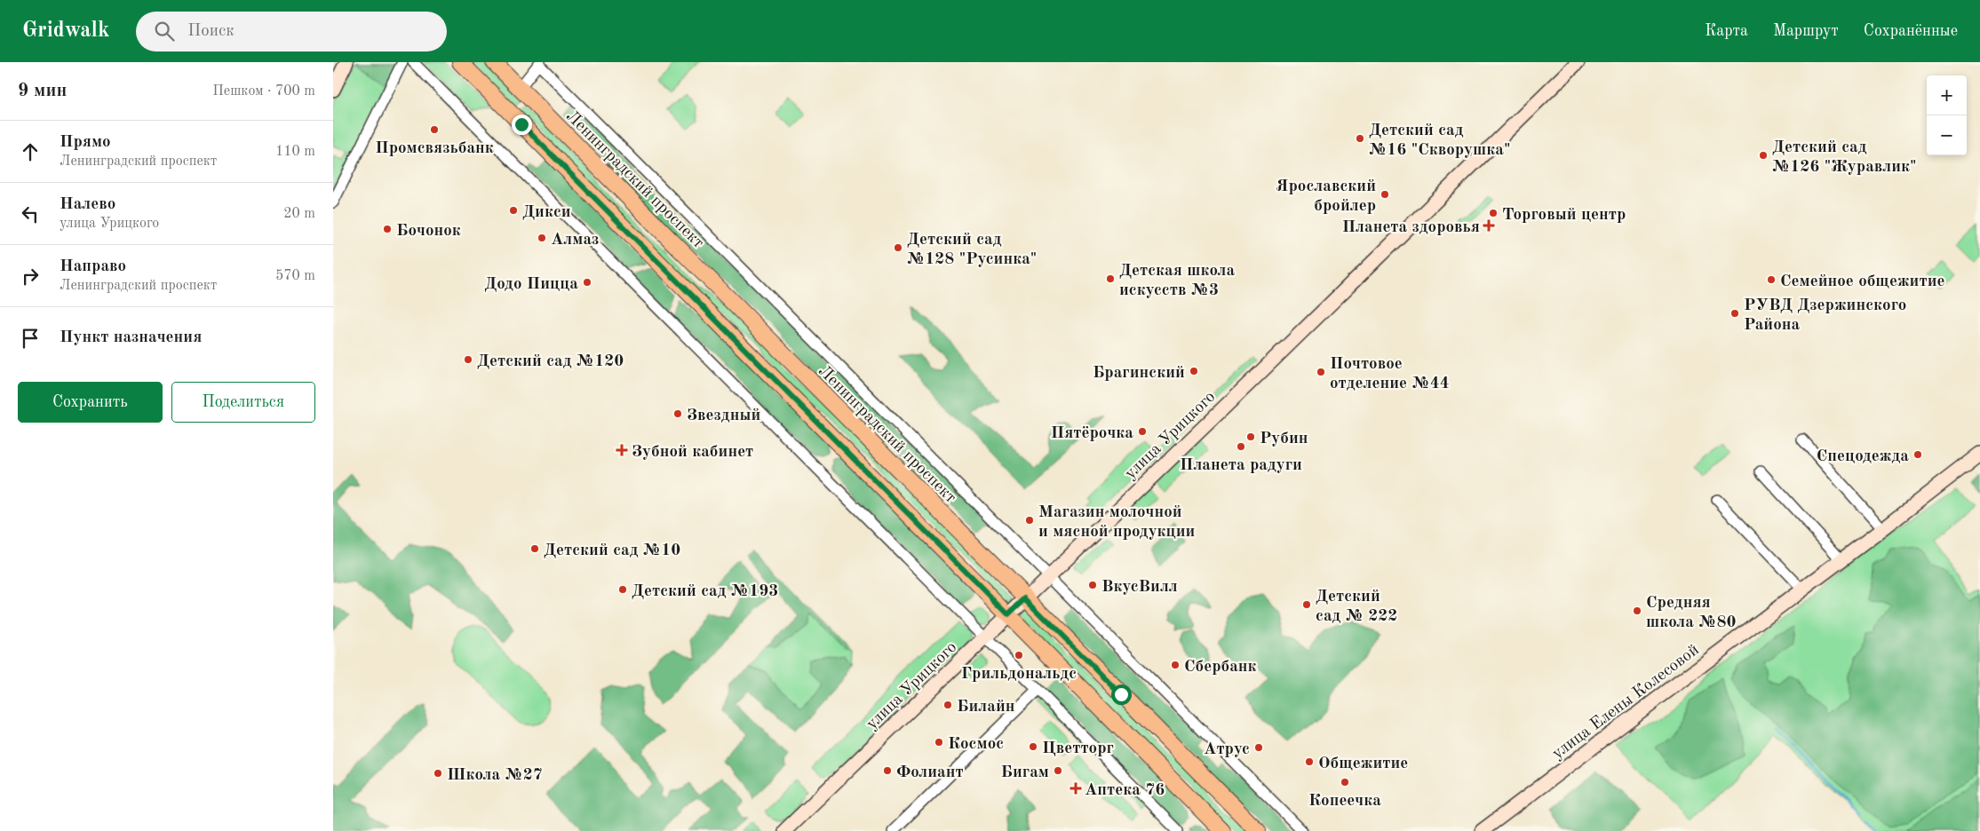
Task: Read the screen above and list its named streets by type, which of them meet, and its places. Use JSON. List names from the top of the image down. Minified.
{"streets":{"main road":["Ленинградский проспект"],"street":["улица Урицкого","улица Елены Колесовой"]},"crossings":[["Ленинградский проспект","улица Урицкого"]],"places":{"other":["Промсвязьбанк","Детский сад №16 \"Скворушка\"","Детский сад №126 \"Журавлик\"","Ярославский бройлер","Дикси","Торговый центр","Бочонок","Алмаз","Детский сад №128 \"Русинка\"","Детская школа искусств №3","Семейное общежитие","Додо Пицца","РУВД Дзержинского Района","Детский сад №120","Брагинский","Почтовое отделение №44","Звездный","Пятёрочка","Рубин","Планета радуги","Спецодежда","Магазин молочной и мясной продукции","Детский сад №10","ВкусВилл","Детский сад №193","Детский сад № 222","Средняя школа №80","Грильдональдс","Сбербанк","Билайн","Космос","Цветторг","Атрус","Общежитие","Фолиант","Бигам","Школа №27","Копеечка"],"health":["Планета здоровья","Зубной кабинет","Аптека 76"]},"page":{"header":"Gridwalk","search":"Поиск","nav":["Карта","Маршрут","Сохранённые"],"heading":["9 мин","Пешком · 700 m"],"map_buttons":["+","−"],"list":[["Прямо","Ленинградский проспект","110 m"],["Налево","улица Урицкого","20 m"],["Направо","Ленинградский проспект","570 m"],"Пункт назначения"],"buttons":["Сохранить","Поделиться"]}}
